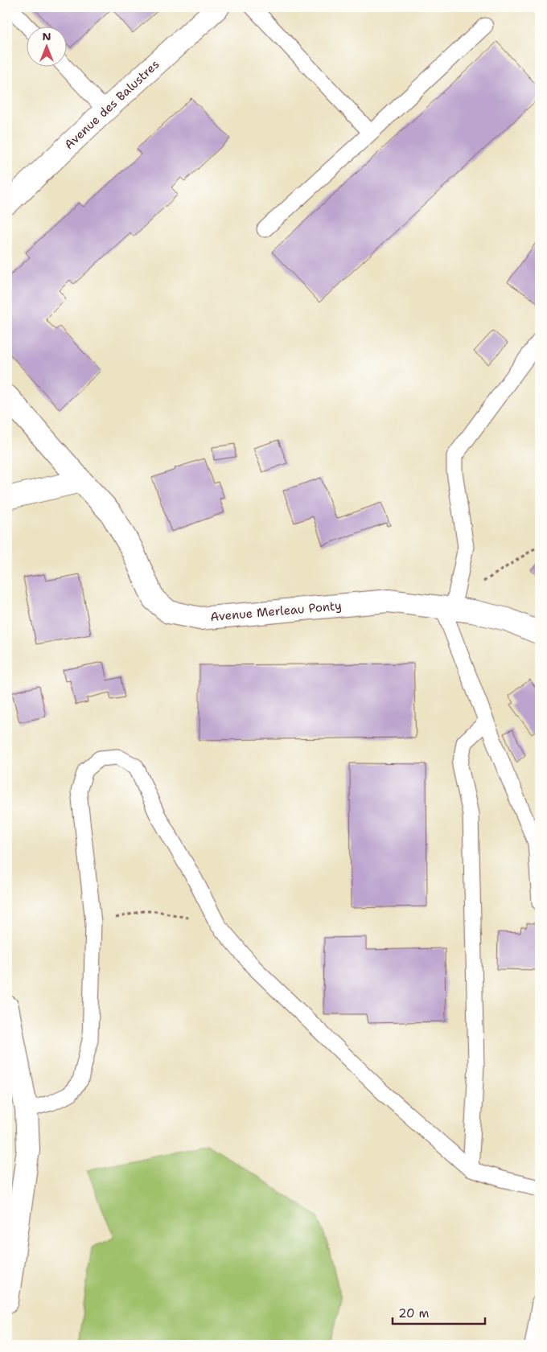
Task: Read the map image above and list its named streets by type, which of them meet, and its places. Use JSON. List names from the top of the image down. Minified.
{"streets":{"street":["Avenue des Balustres","Avenue Merleau Ponty"]},"scale_bar":"20 m","north":"top"}
